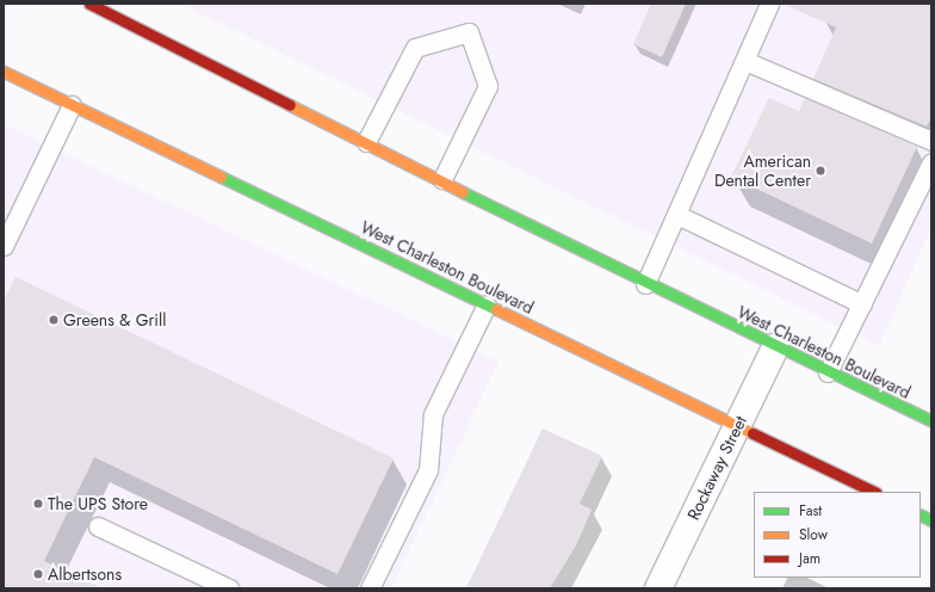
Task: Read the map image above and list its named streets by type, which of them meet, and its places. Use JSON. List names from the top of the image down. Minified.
{"streets":{"main road":["West Charleston Boulevard"],"street":["Rockaway Street"]},"crossings":[["West Charleston Boulevard","Rockaway Street"]],"places":["American Dental Center","Greens & Grill","The UPS Store","Albertsons"],"legend":["Fast","Slow","Jam"]}
